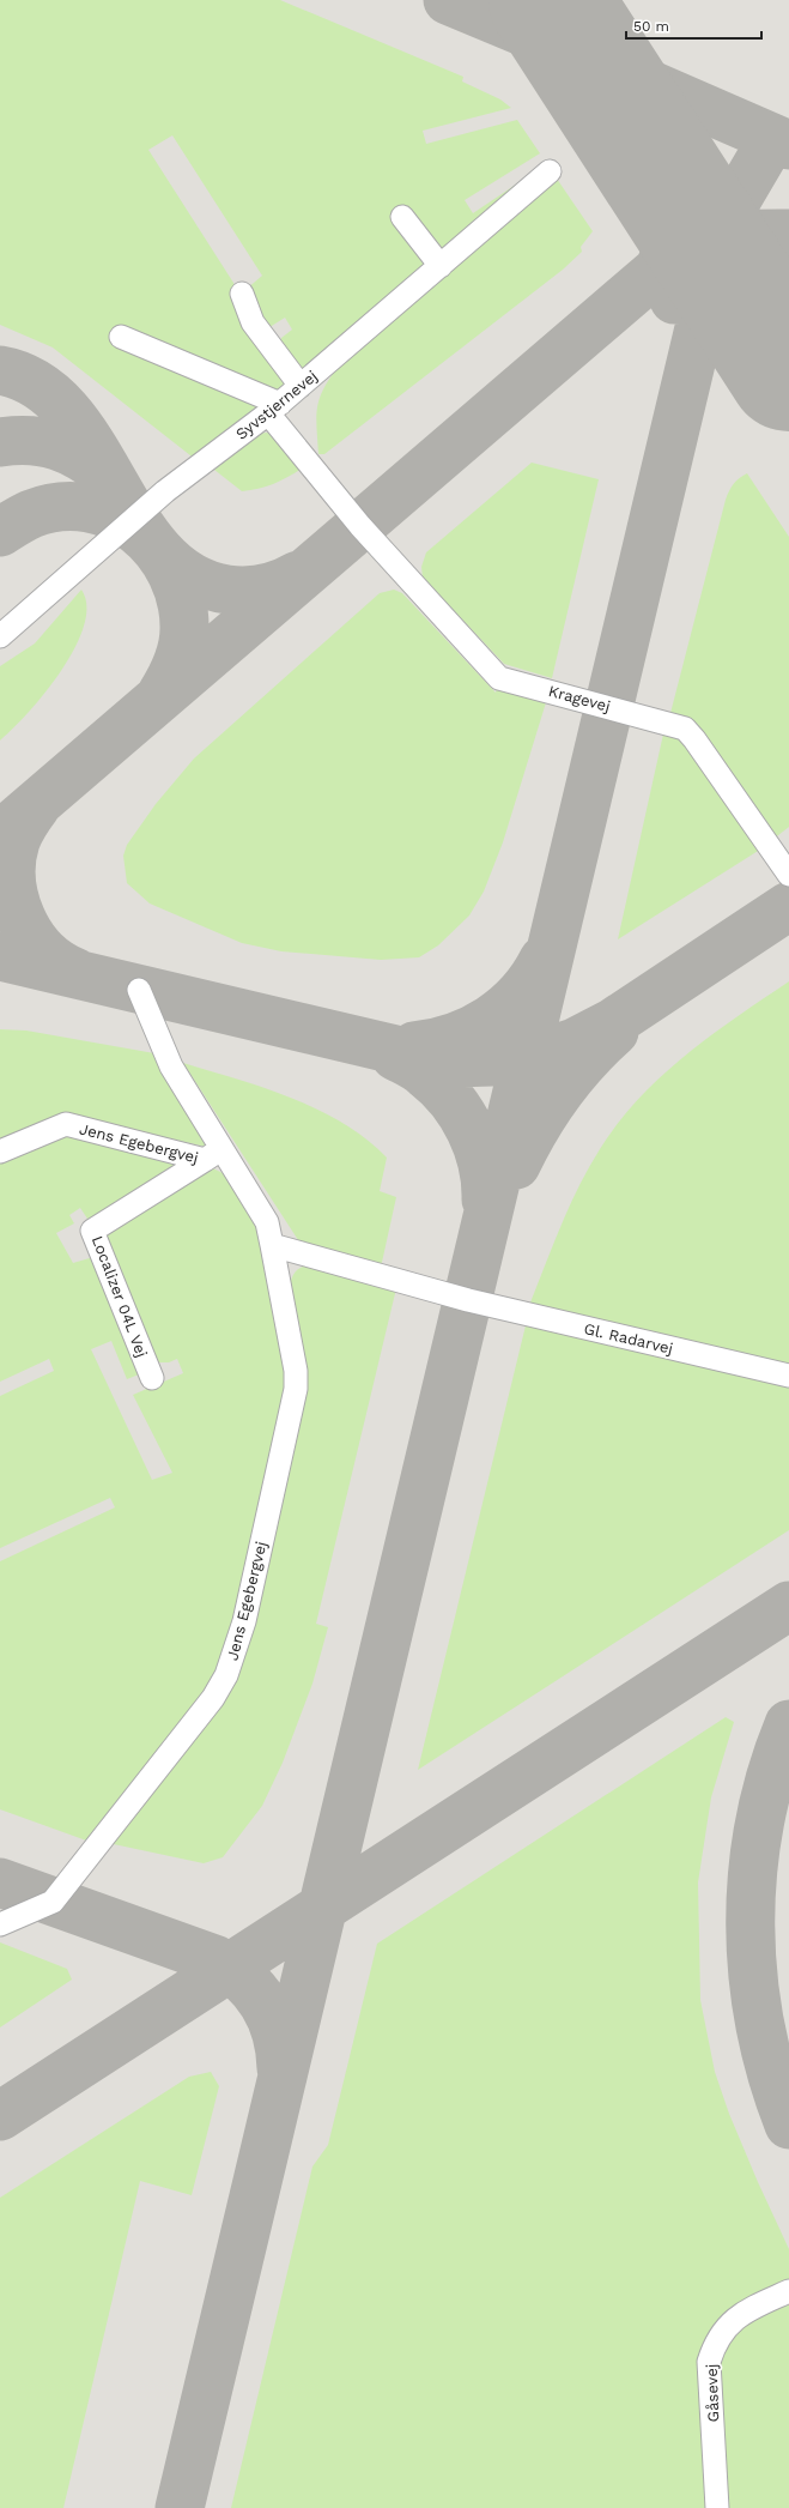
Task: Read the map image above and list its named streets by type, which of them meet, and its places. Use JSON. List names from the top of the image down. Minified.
{"streets":{"lane":["Syvstjernevej","Kragevej","Jens Egebergvej","Localizer 04L Vej","Gl. Radarvej","Gåsevej"]},"crossings":[["Syvstjernevej","Kragevej"],["Jens Egebergvej","Localizer 04L Vej"],["Jens Egebergvej","Gl. Radarvej"]],"scale_bar":"50 m"}
